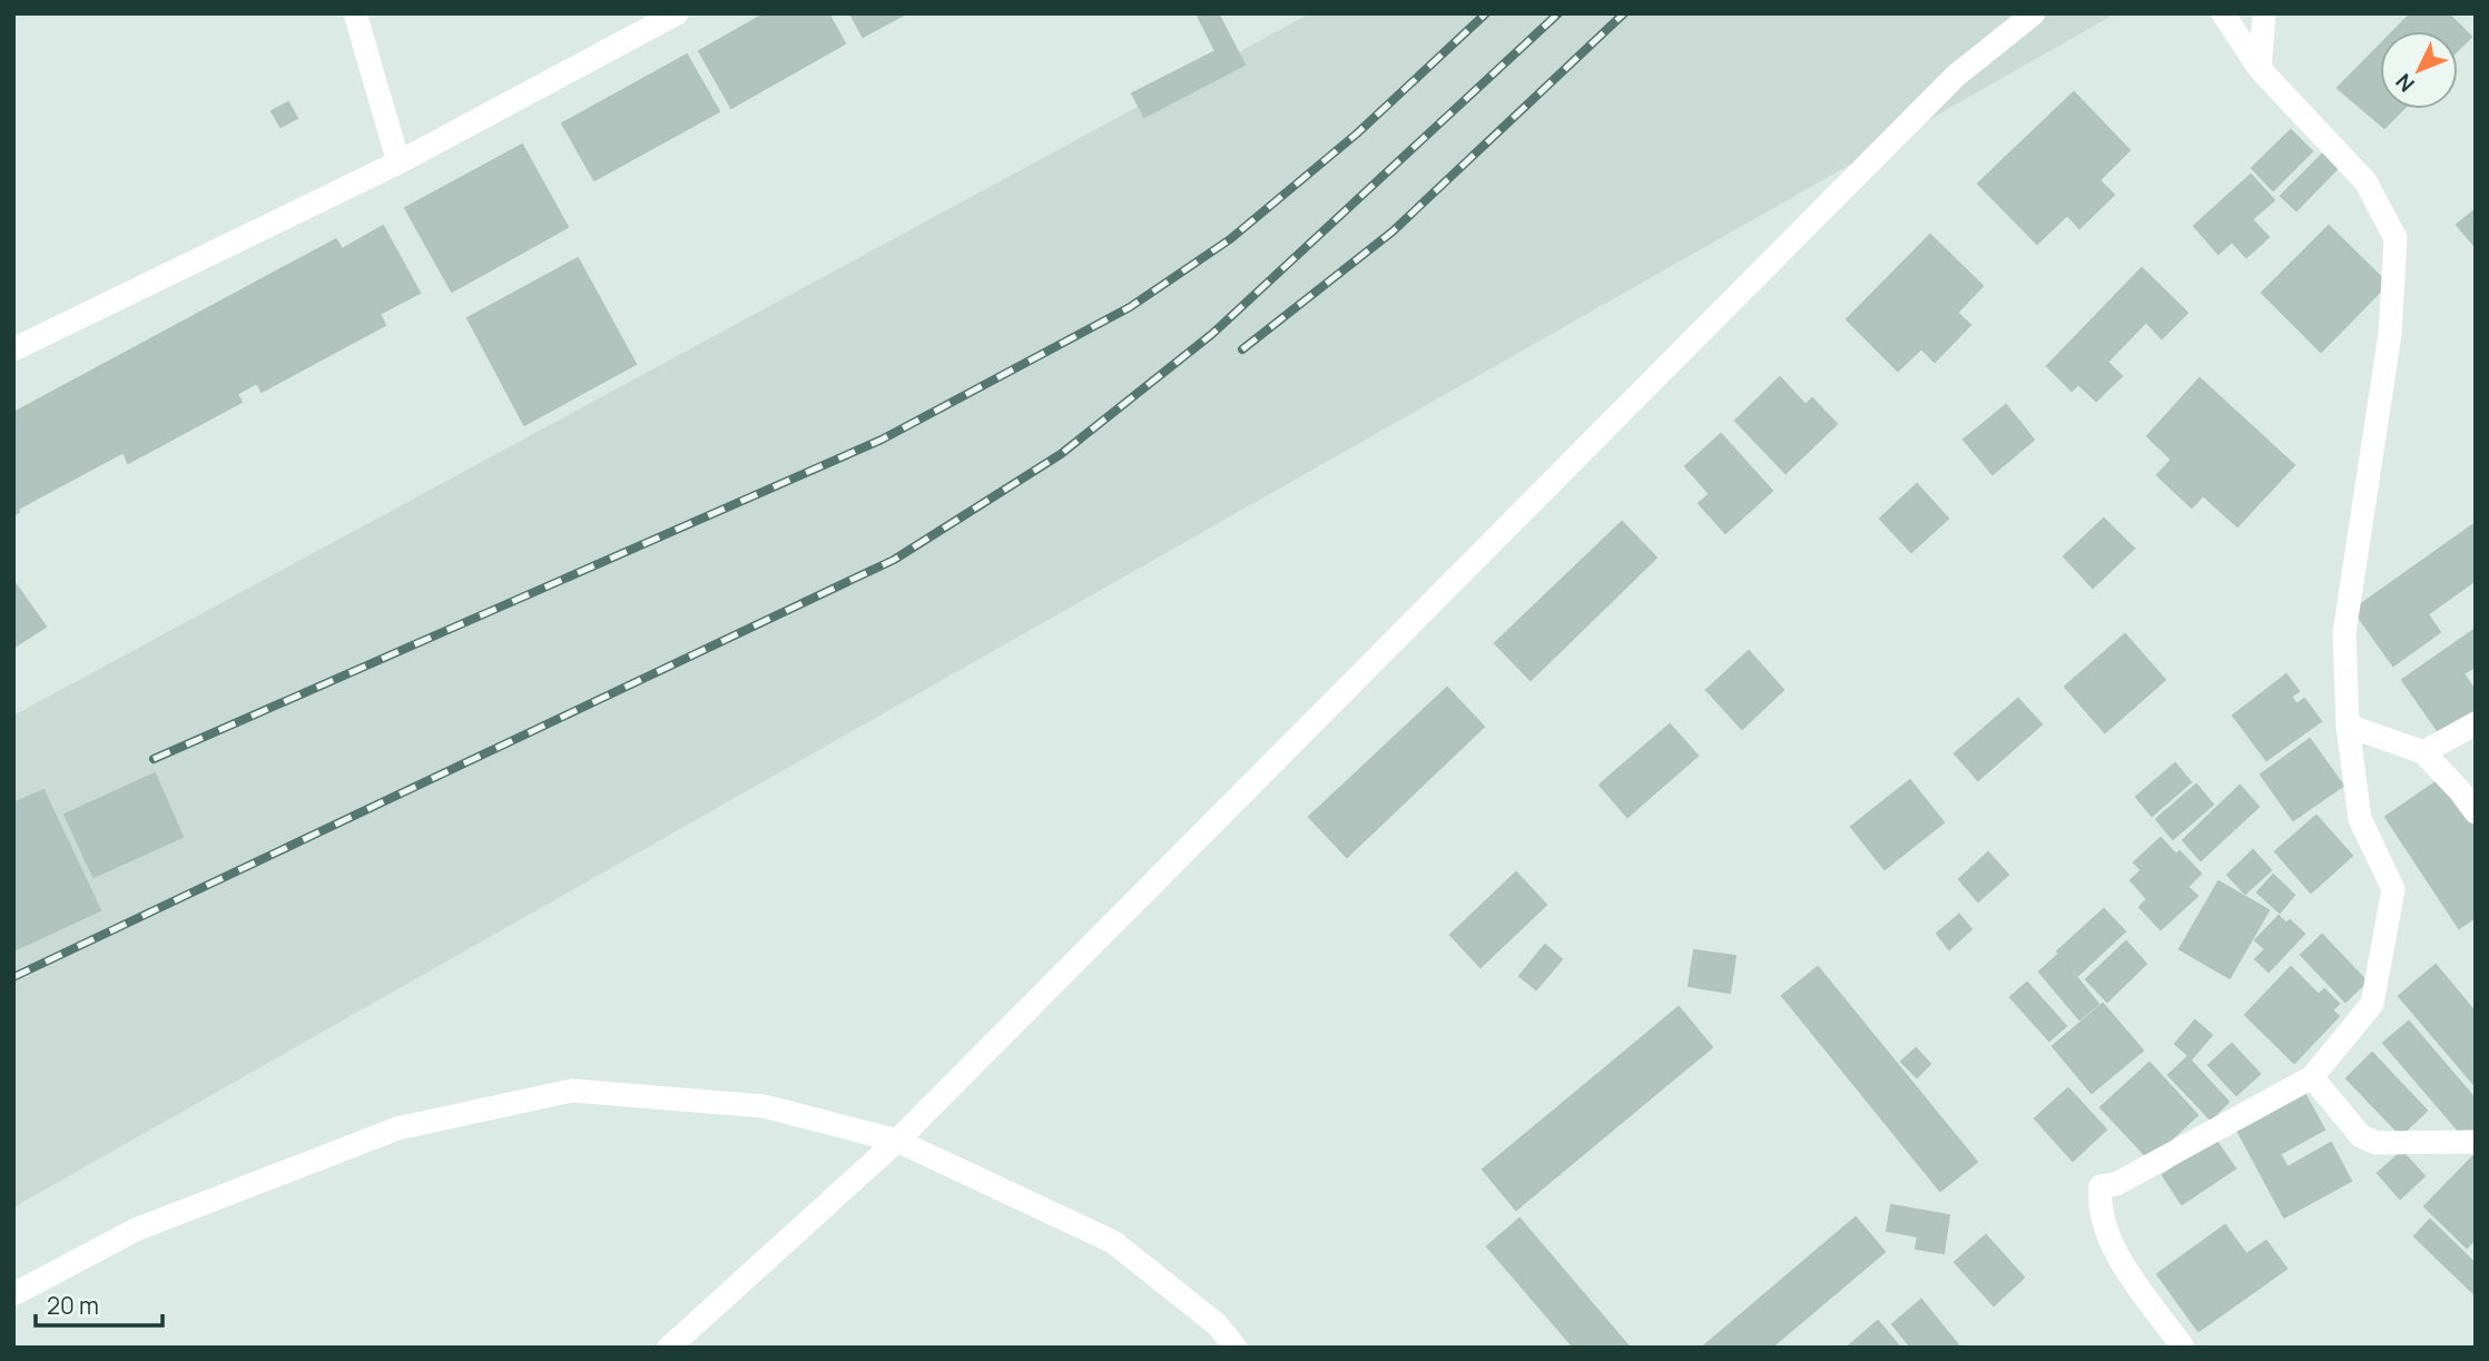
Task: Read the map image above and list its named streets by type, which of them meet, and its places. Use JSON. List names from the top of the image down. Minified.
{"scale_bar":"20 m","north":"bottom left"}
